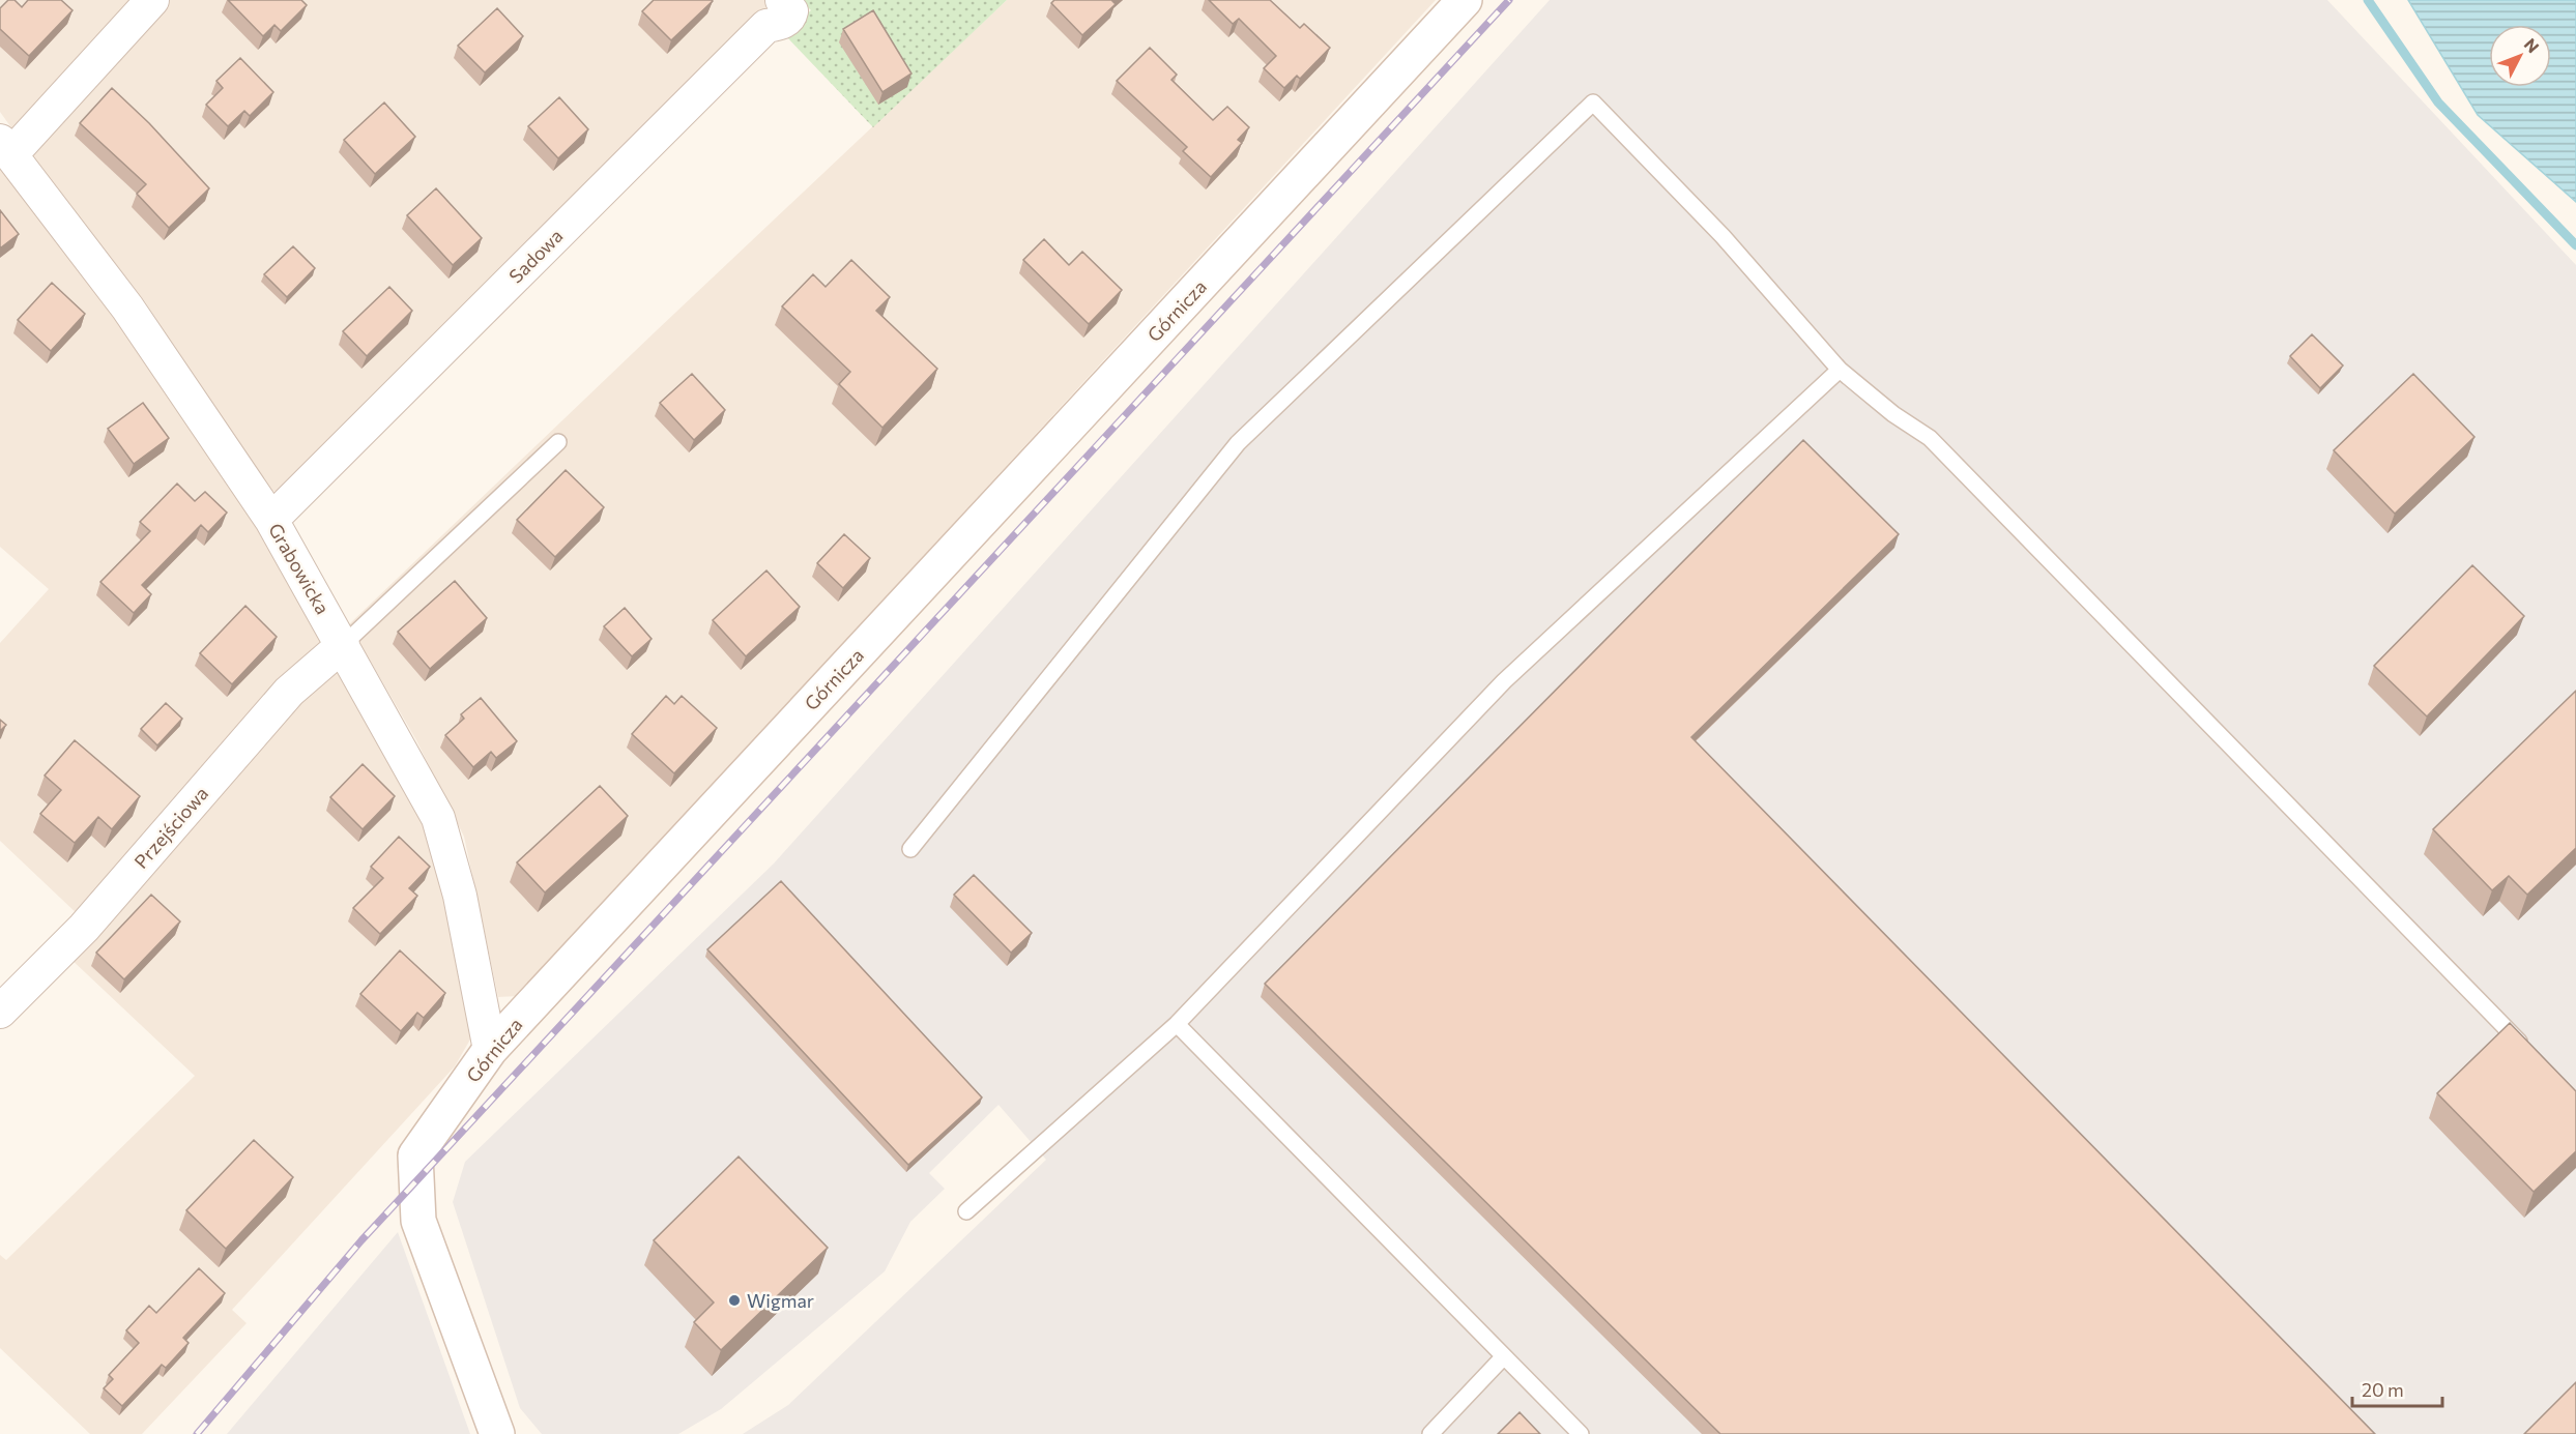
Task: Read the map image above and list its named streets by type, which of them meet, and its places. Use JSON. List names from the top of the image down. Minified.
{"streets":{"street":["Sadowa","Górnicza","Grabowicka","Przejściowa"]},"crossings":[["Sadowa","Grabowicka"],["Górnicza","Grabowicka"],["Grabowicka","Przejściowa"]],"places":["Wigmar"],"scale_bar":"20 m","north":"top right"}
